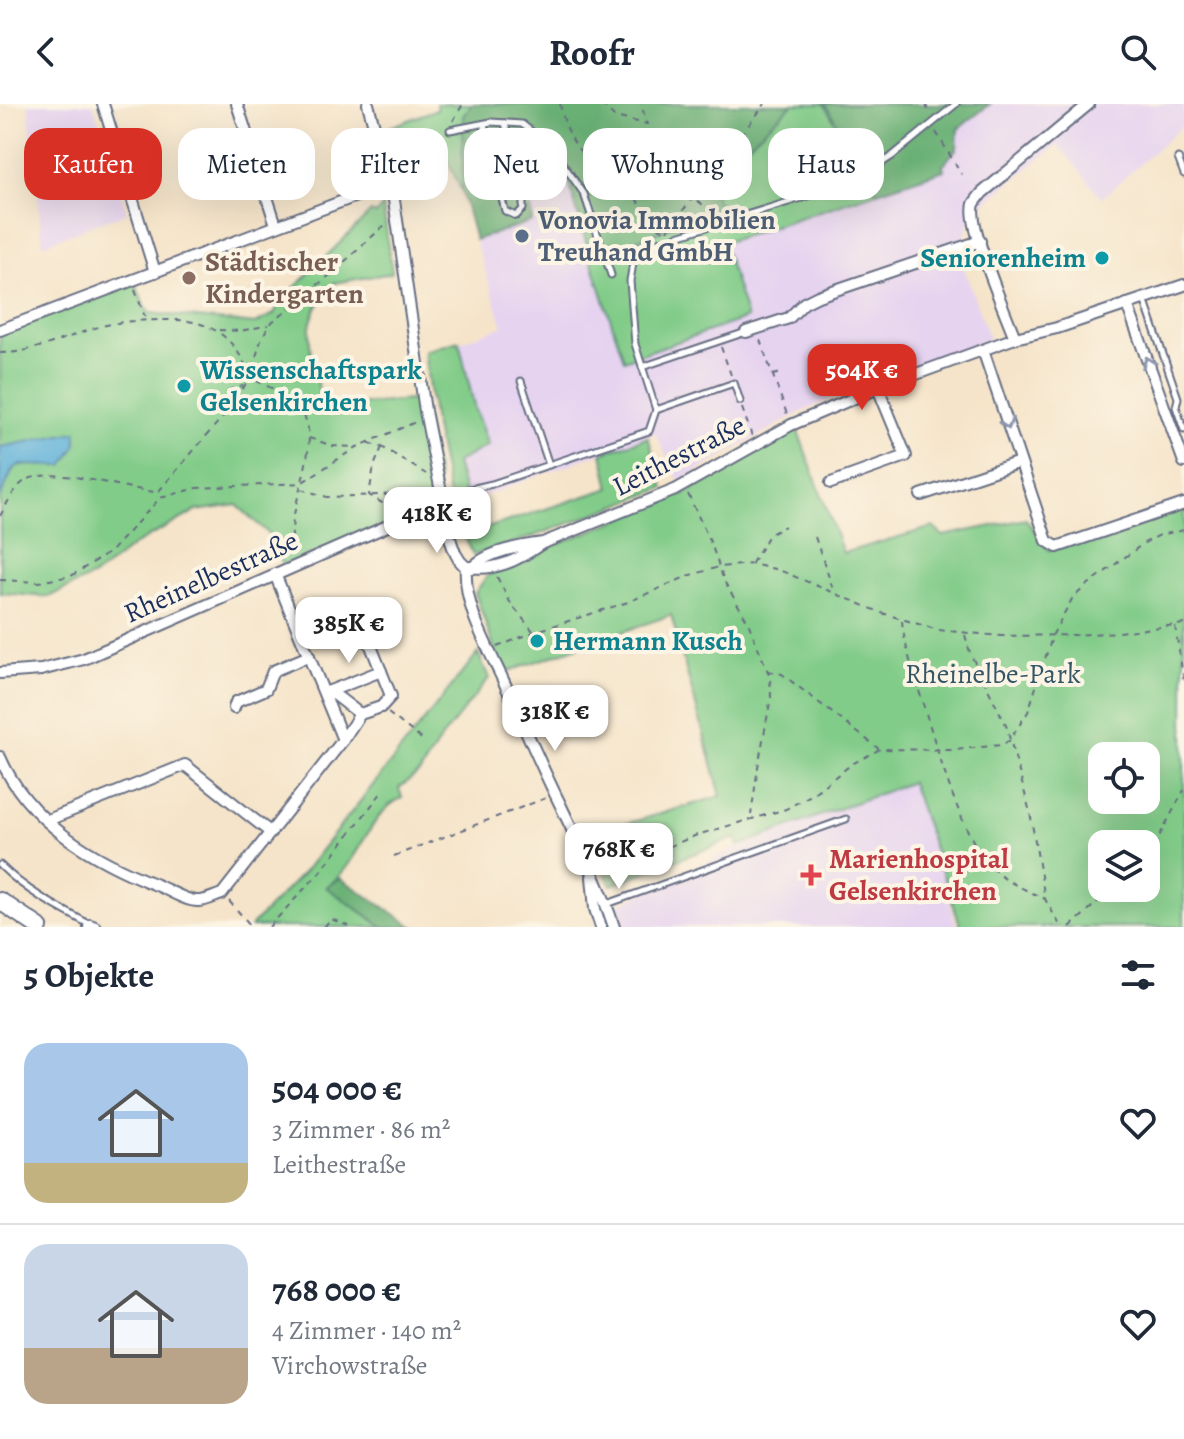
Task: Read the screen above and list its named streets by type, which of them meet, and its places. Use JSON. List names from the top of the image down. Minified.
{"streets":{"street":["Leithestraße","Rheinelbestraße"]},"parks":["Rheinelbe-Park"],"places":{"other":["Vonovia Immobilien Treuhand GmbH","Seniorenheim","Städtischer Kindergarten","Wissenschaftspark Gelsenkirchen","Hermann Kusch"],"health":["Marienhospital Gelsenkirchen"]},"page":{"header":"Roofr","chip":["Kaufen","Mieten","Filter","Neu","Wohnung","Haus"],"price":["504K €","418K €","385K €","318K €","768K €"],"heading":"5 Objekte","list":[{"name":"504 000 €","note":"3 Zimmer · 86 m² · Leithestraße"},{"name":"768 000 €","note":"4 Zimmer · 140 m² · Virchowstraße"}]}}
